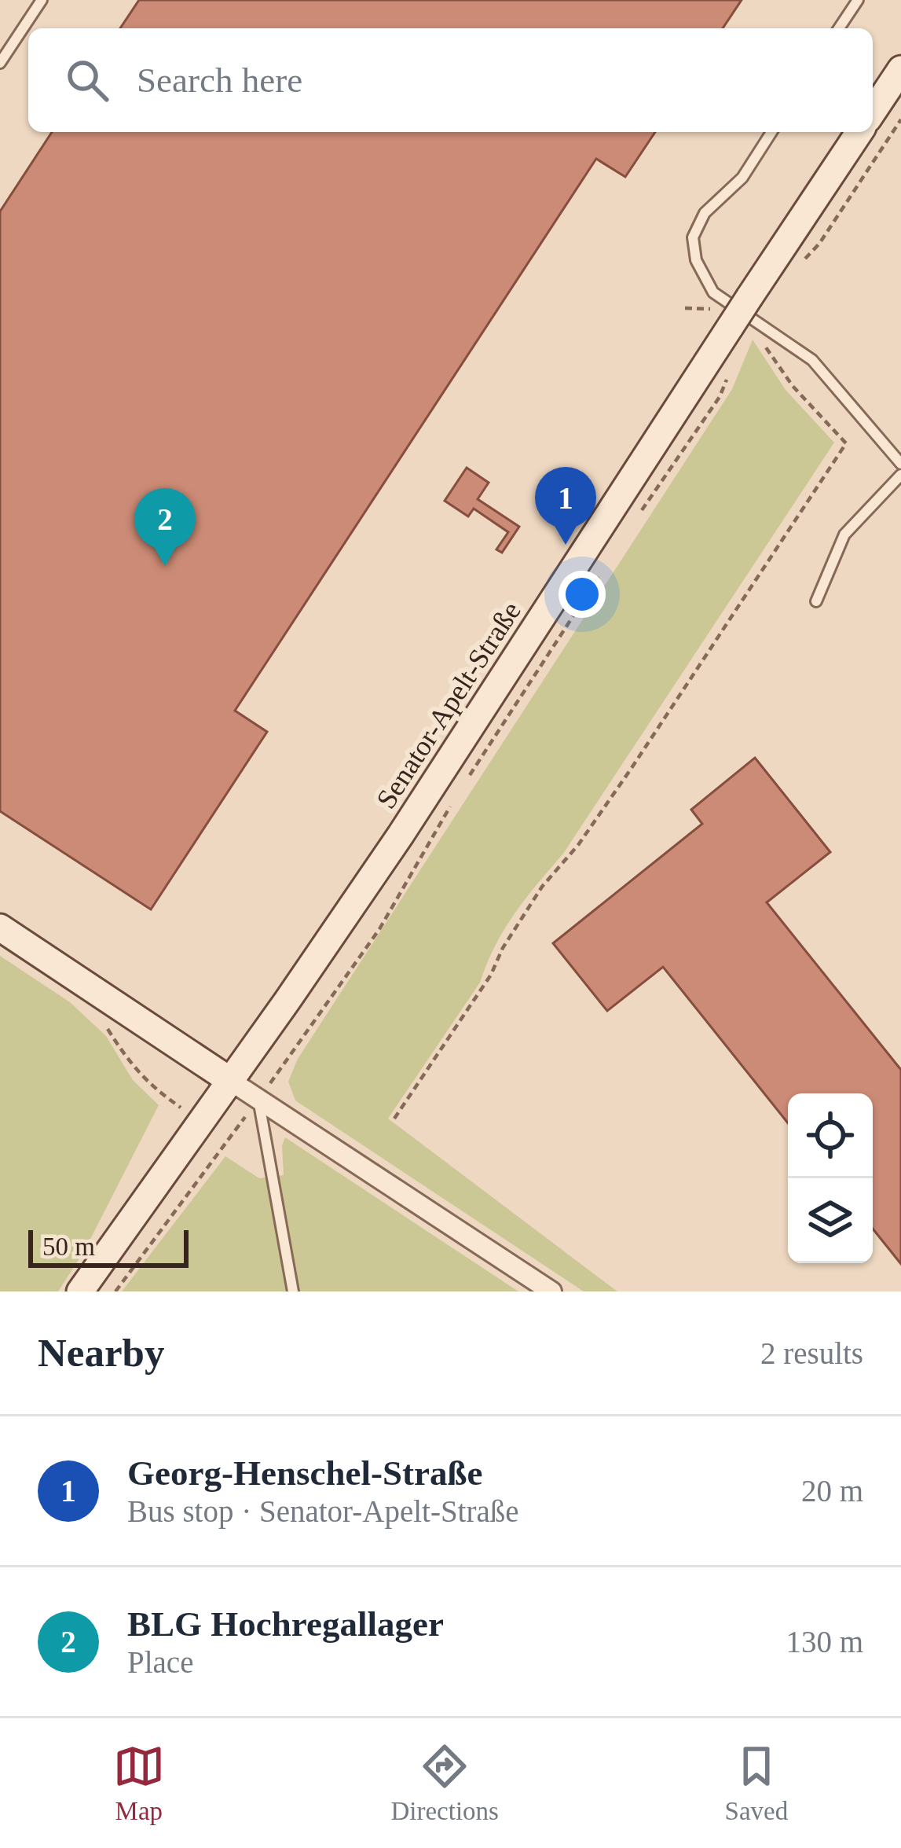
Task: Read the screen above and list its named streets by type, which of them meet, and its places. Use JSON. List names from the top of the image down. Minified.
{"streets":{"street":["Senator-Apelt-Straße"]},"scale_bar":"50 m","page":{"search":"Search here","pins":["1","2"],"scale":"50 m","heading":["Nearby","2 results"],"list":[{"mark":"1","name":"Georg-Henschel-Straße","note":"Bus stop · Senator-Apelt-Straße","value":"20 m"},{"mark":"2","name":"BLG Hochregallager","note":"Place","value":"130 m"}],"nav":["Map","Directions","Saved"]}}
